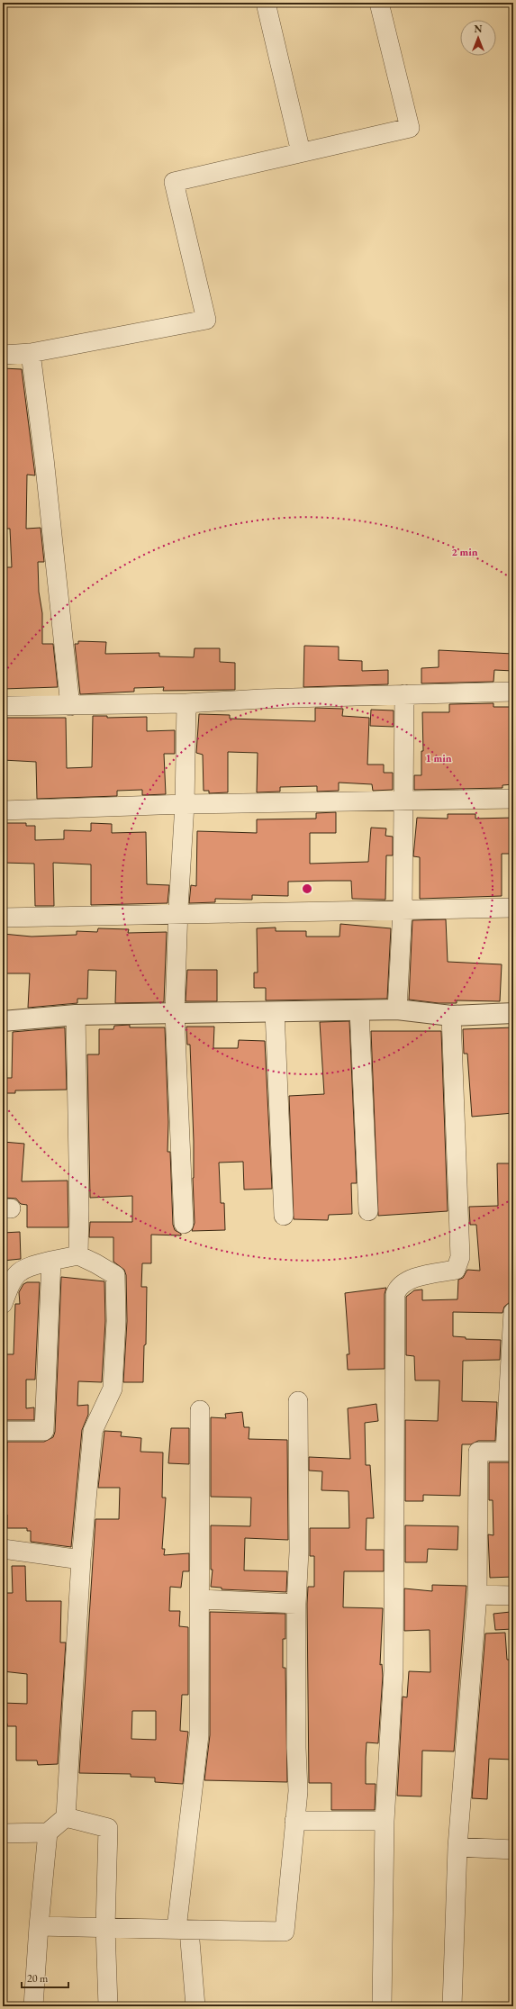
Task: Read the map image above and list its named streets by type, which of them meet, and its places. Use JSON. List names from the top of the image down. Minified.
{"scale_bar":"20 m","north":"top","rings":["2 min","1 min"]}
